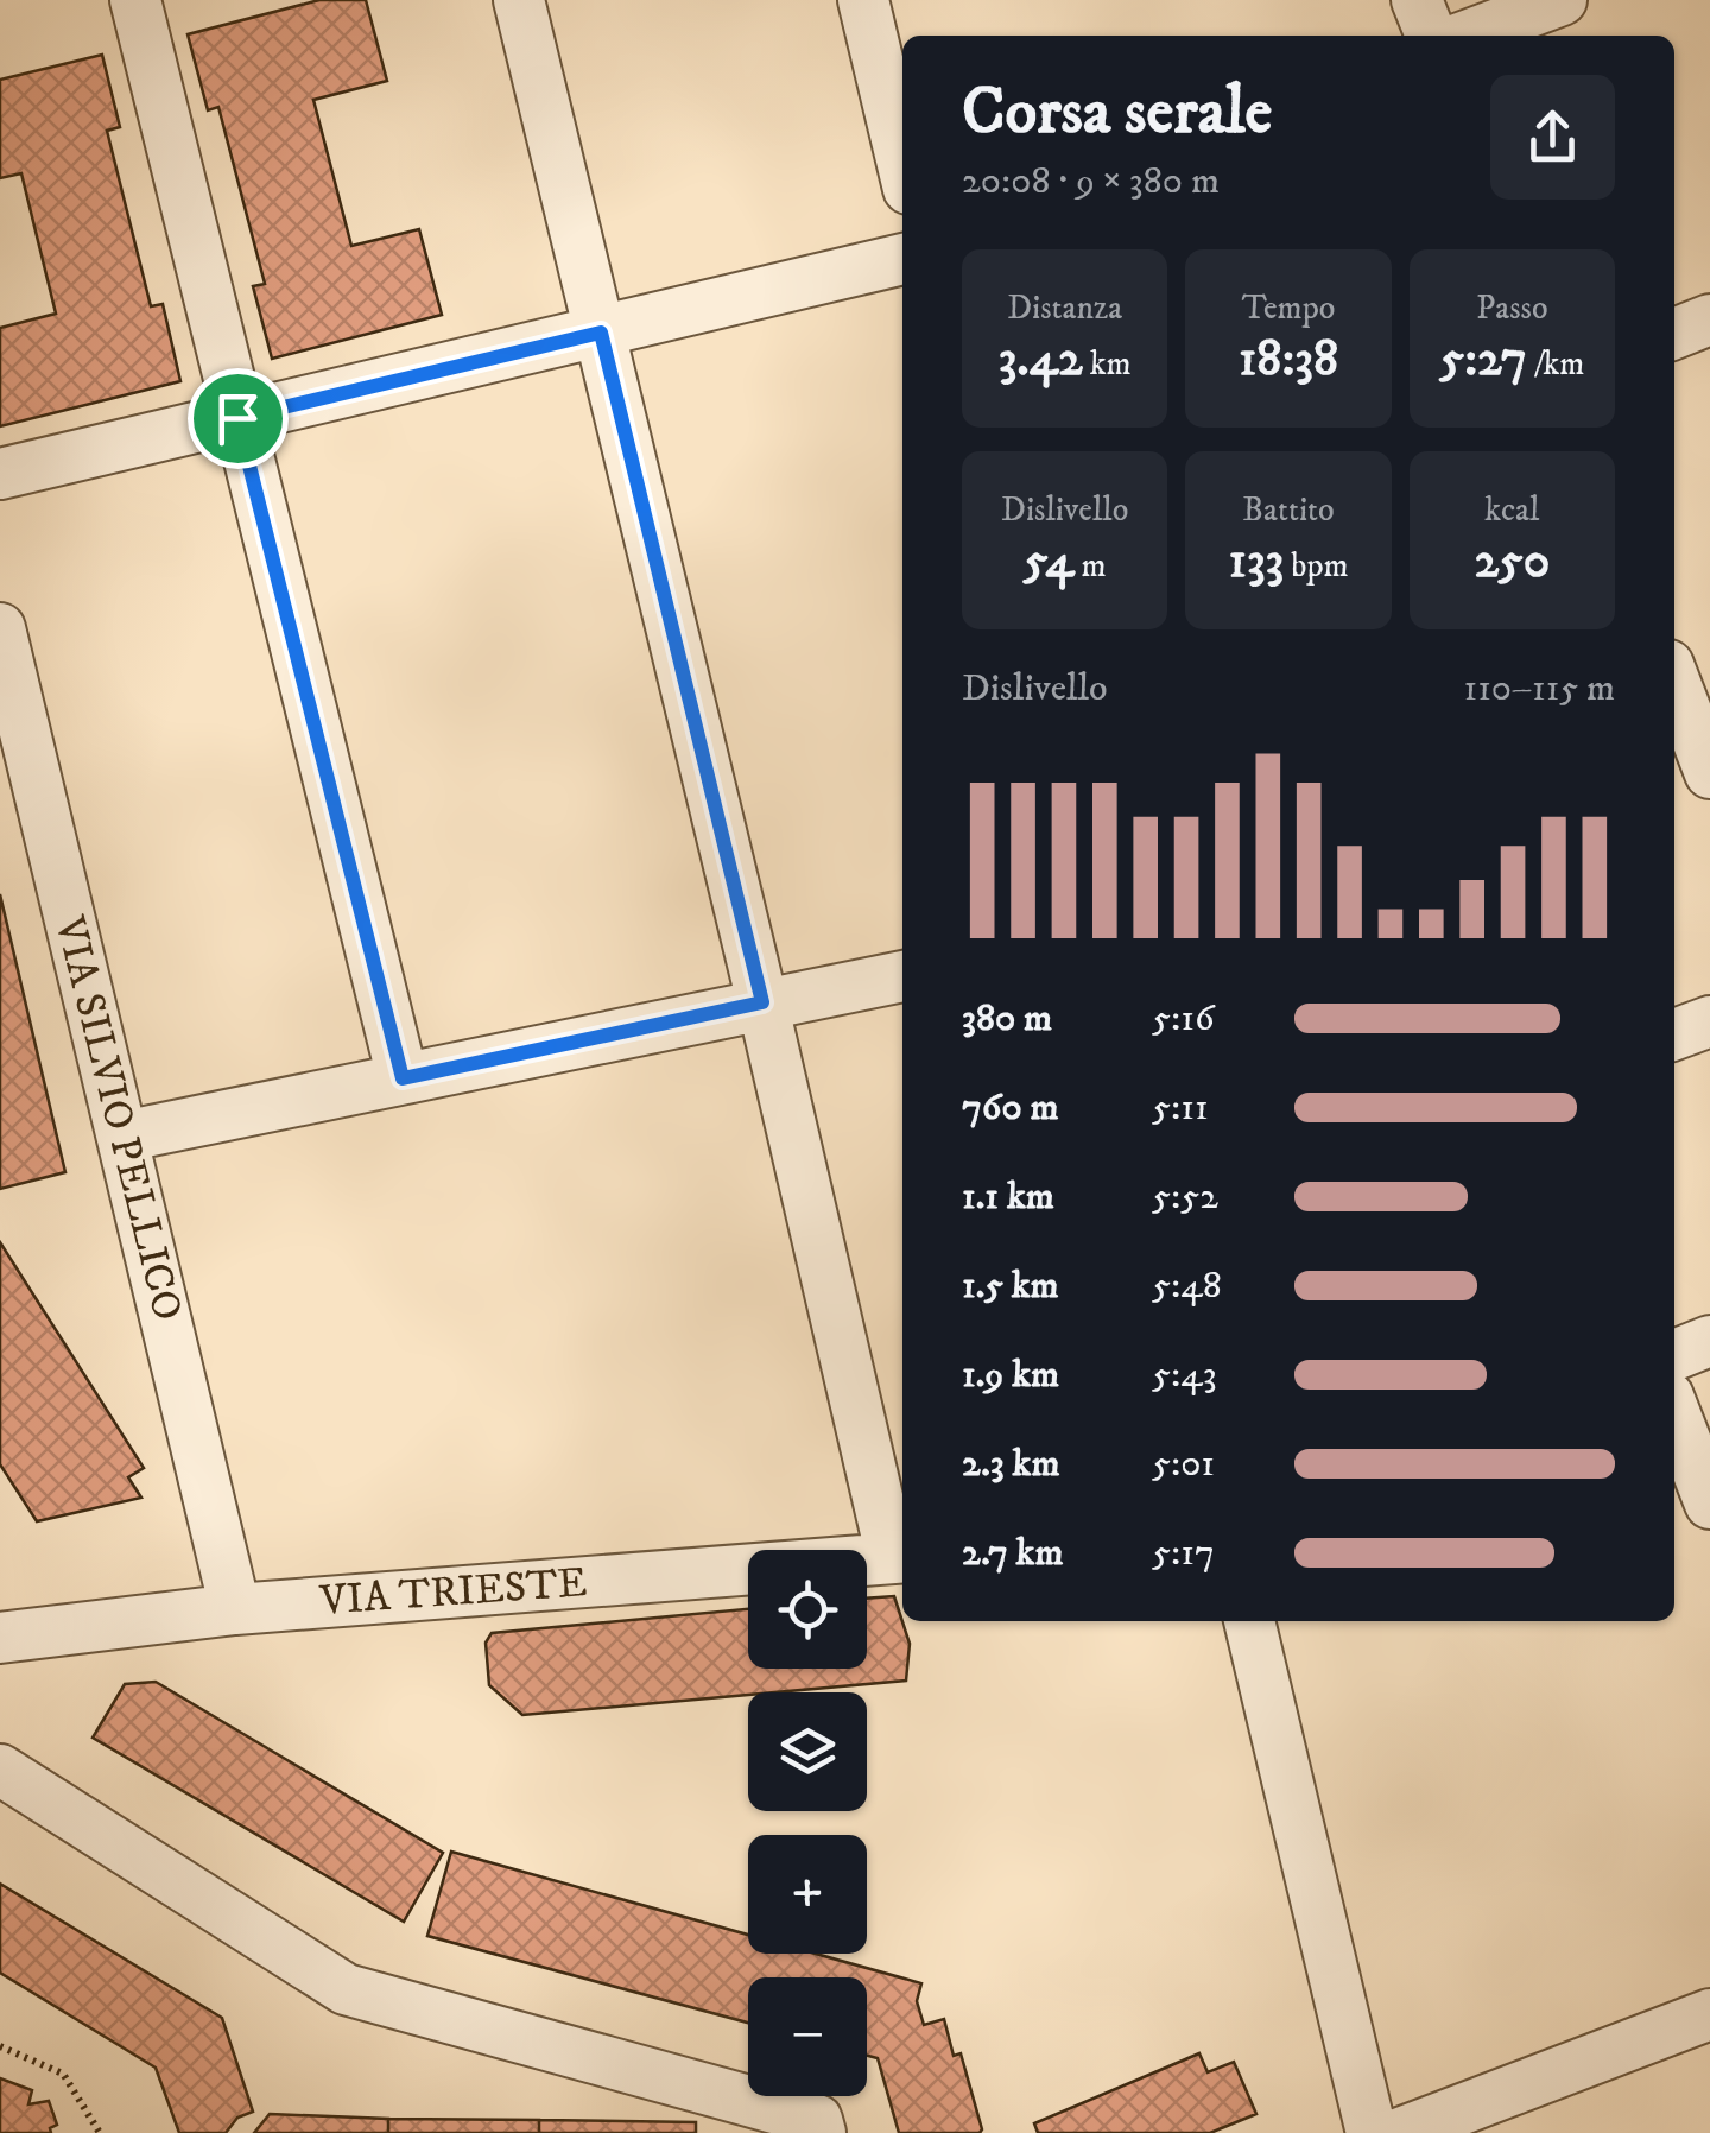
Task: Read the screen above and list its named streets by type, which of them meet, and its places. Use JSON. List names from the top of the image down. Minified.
{"streets":{"street":["VIA SILVIO PELLICO","VIA TRIESTE"]},"crossings":[["VIA SILVIO PELLICO","VIA TRIESTE"]],"page":{"heading":["Corsa serale","20:08 · 9 × 380 m"],"stats":[["Distanza","3.42 km"],["Tempo","18:38"],["Passo","5:27 /km"],["Dislivello","54 m"],["Battito","133 bpm"],["kcal","250"]],"chart":["Dislivello","110–115 m"],"list":[{"name":"380 m","note":"5:16"},{"name":"760 m","note":"5:11"},{"name":"1.1 km","note":"5:52"},{"name":"1.5 km","note":"5:48"},{"name":"1.9 km","note":"5:43"},{"name":"2.3 km","note":"5:01"},{"name":"2.7 km","note":"5:17"}],"map_buttons":["+","−"]}}
